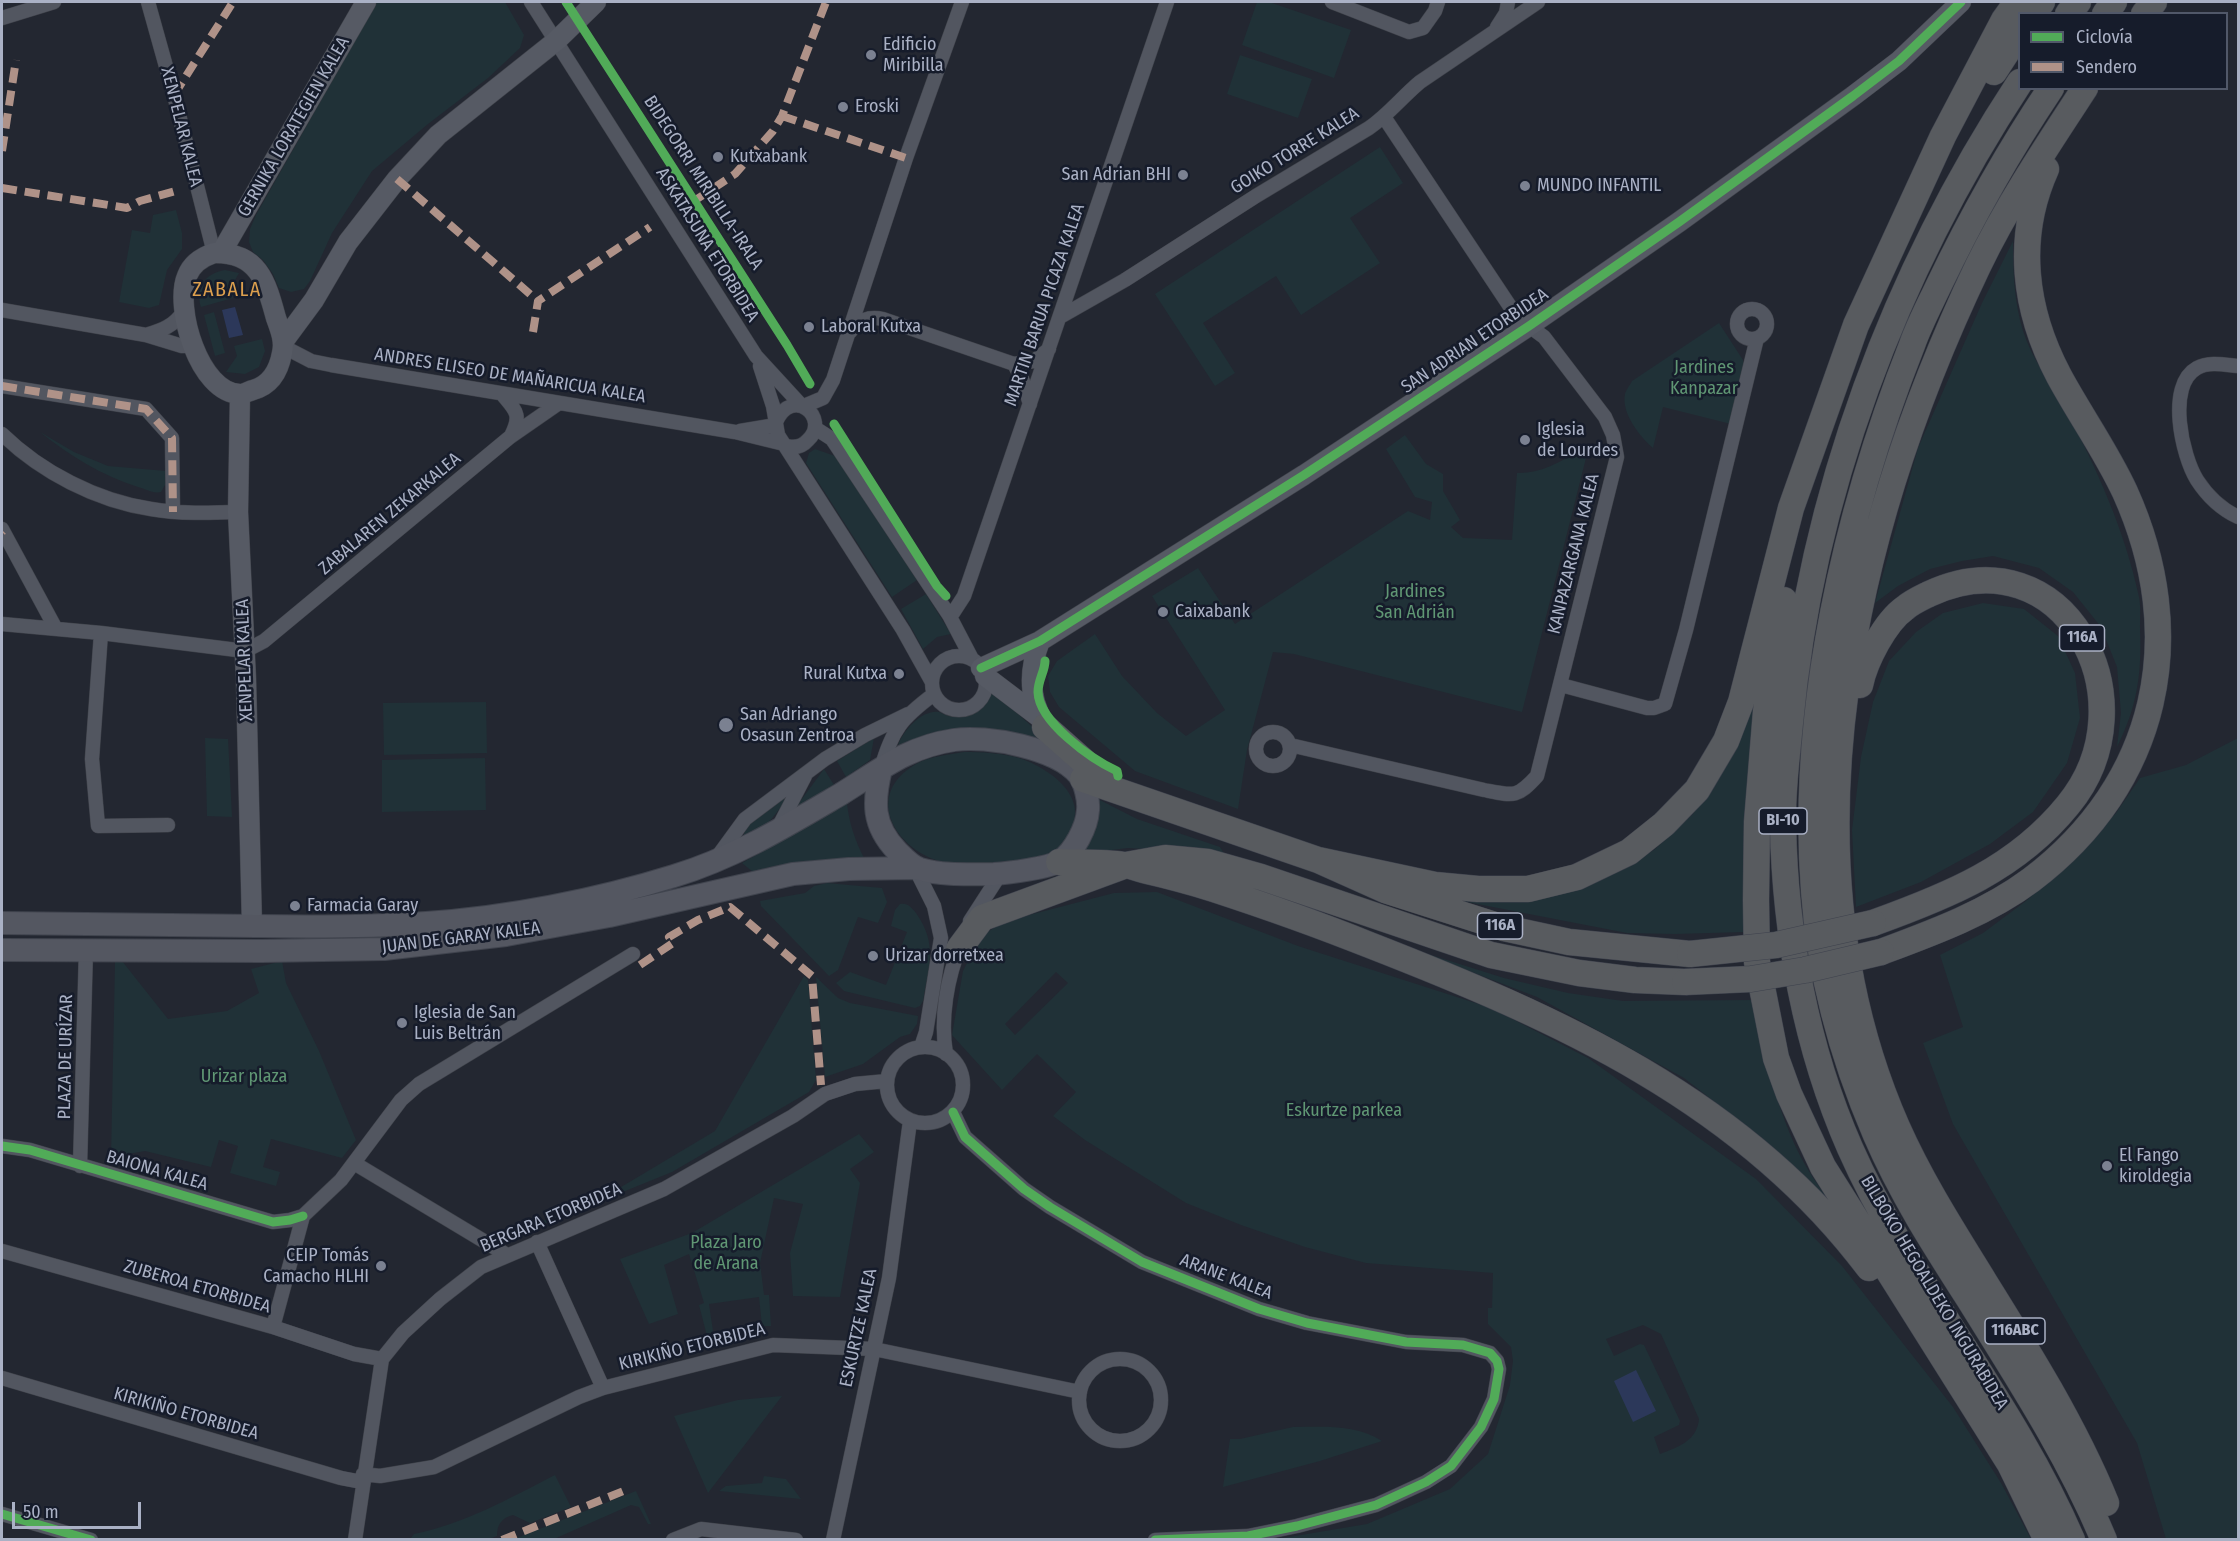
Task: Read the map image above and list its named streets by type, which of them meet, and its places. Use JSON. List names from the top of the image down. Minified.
{"streets":{"highway":["116A","BI-10","BILBOKO HEGOALDEKO INGURABIDEA","116ABC"],"main road":["XENPELAR KALEA","GERNIKA LORATEGIEN KALEA","SAN ADRIAN ETORBIDEA","JUAN DE GARAY KALEA"],"street":["GOIKO TORRE KALEA","ASKATASUNA ETORBIDEA","MARTIN BARUA PICAZA KALEA","ANDRES ELISEO DE MAÑARICUA KALEA","ZABALAREN ZEKARKALEA","KANPAZARGANA KALEA","PLAZA DE URÍZAR","BAIONA KALEA","BERGARA ETORBIDEA","ARANE KALEA","ZUBEROA ETORBIDEA","ESKURTZE KALEA","KIRIKIÑO ETORBIDEA"],"cycle path":["BIDEGORRI MIRIBILLA-IRALA"]},"crossings":[["XENPELAR KALEA","GERNIKA LORATEGIEN KALEA"],["XENPELAR KALEA","ANDRES ELISEO DE MAÑARICUA KALEA"],["XENPELAR KALEA","ZABALAREN ZEKARKALEA"],["XENPELAR KALEA","JUAN DE GARAY KALEA"],["GERNIKA LORATEGIEN KALEA","ANDRES ELISEO DE MAÑARICUA KALEA"],["GOIKO TORRE KALEA","MARTIN BARUA PICAZA KALEA"],["GOIKO TORRE KALEA","KANPAZARGANA KALEA"],["ASKATASUNA ETORBIDEA","ANDRES ELISEO DE MAÑARICUA KALEA"],["SAN ADRIAN ETORBIDEA","KANPAZARGANA KALEA"],["ANDRES ELISEO DE MAÑARICUA KALEA","ZABALAREN ZEKARKALEA"],["116A","116ABC"],["JUAN DE GARAY KALEA","PLAZA DE URÍZAR"],["PLAZA DE URÍZAR","BAIONA KALEA"],["BERGARA ETORBIDEA","ARANE KALEA"],["BERGARA ETORBIDEA","ZUBEROA ETORBIDEA"],["BERGARA ETORBIDEA","ESKURTZE KALEA"],["BERGARA ETORBIDEA","KIRIKIÑO ETORBIDEA"],["ARANE KALEA","ESKURTZE KALEA"],["ESKURTZE KALEA","KIRIKIÑO ETORBIDEA"]],"districts":["ZABALA"],"parks":["Jardines Kanpazar","Jardines San Adrián","Urizar plaza","Eskurtze parkea","Plaza Jaro de Arana"],"places":["Edificio Miribilla","Eroski","Kutxabank","San Adrian BHI","MUNDO INFANTIL","Laboral Kutxa","Iglesia de Lourdes","Caixabank","Rural Kutxa","San Adriango Osasun Zentroa","Farmacia Garay","Urizar dorretxea","Iglesia de San Luis Beltrán","El Fango kiroldegia","CEIP Tomás Camacho HLHI"],"legend":["Ciclovía","Sendero"],"scale_bar":"50 m"}
